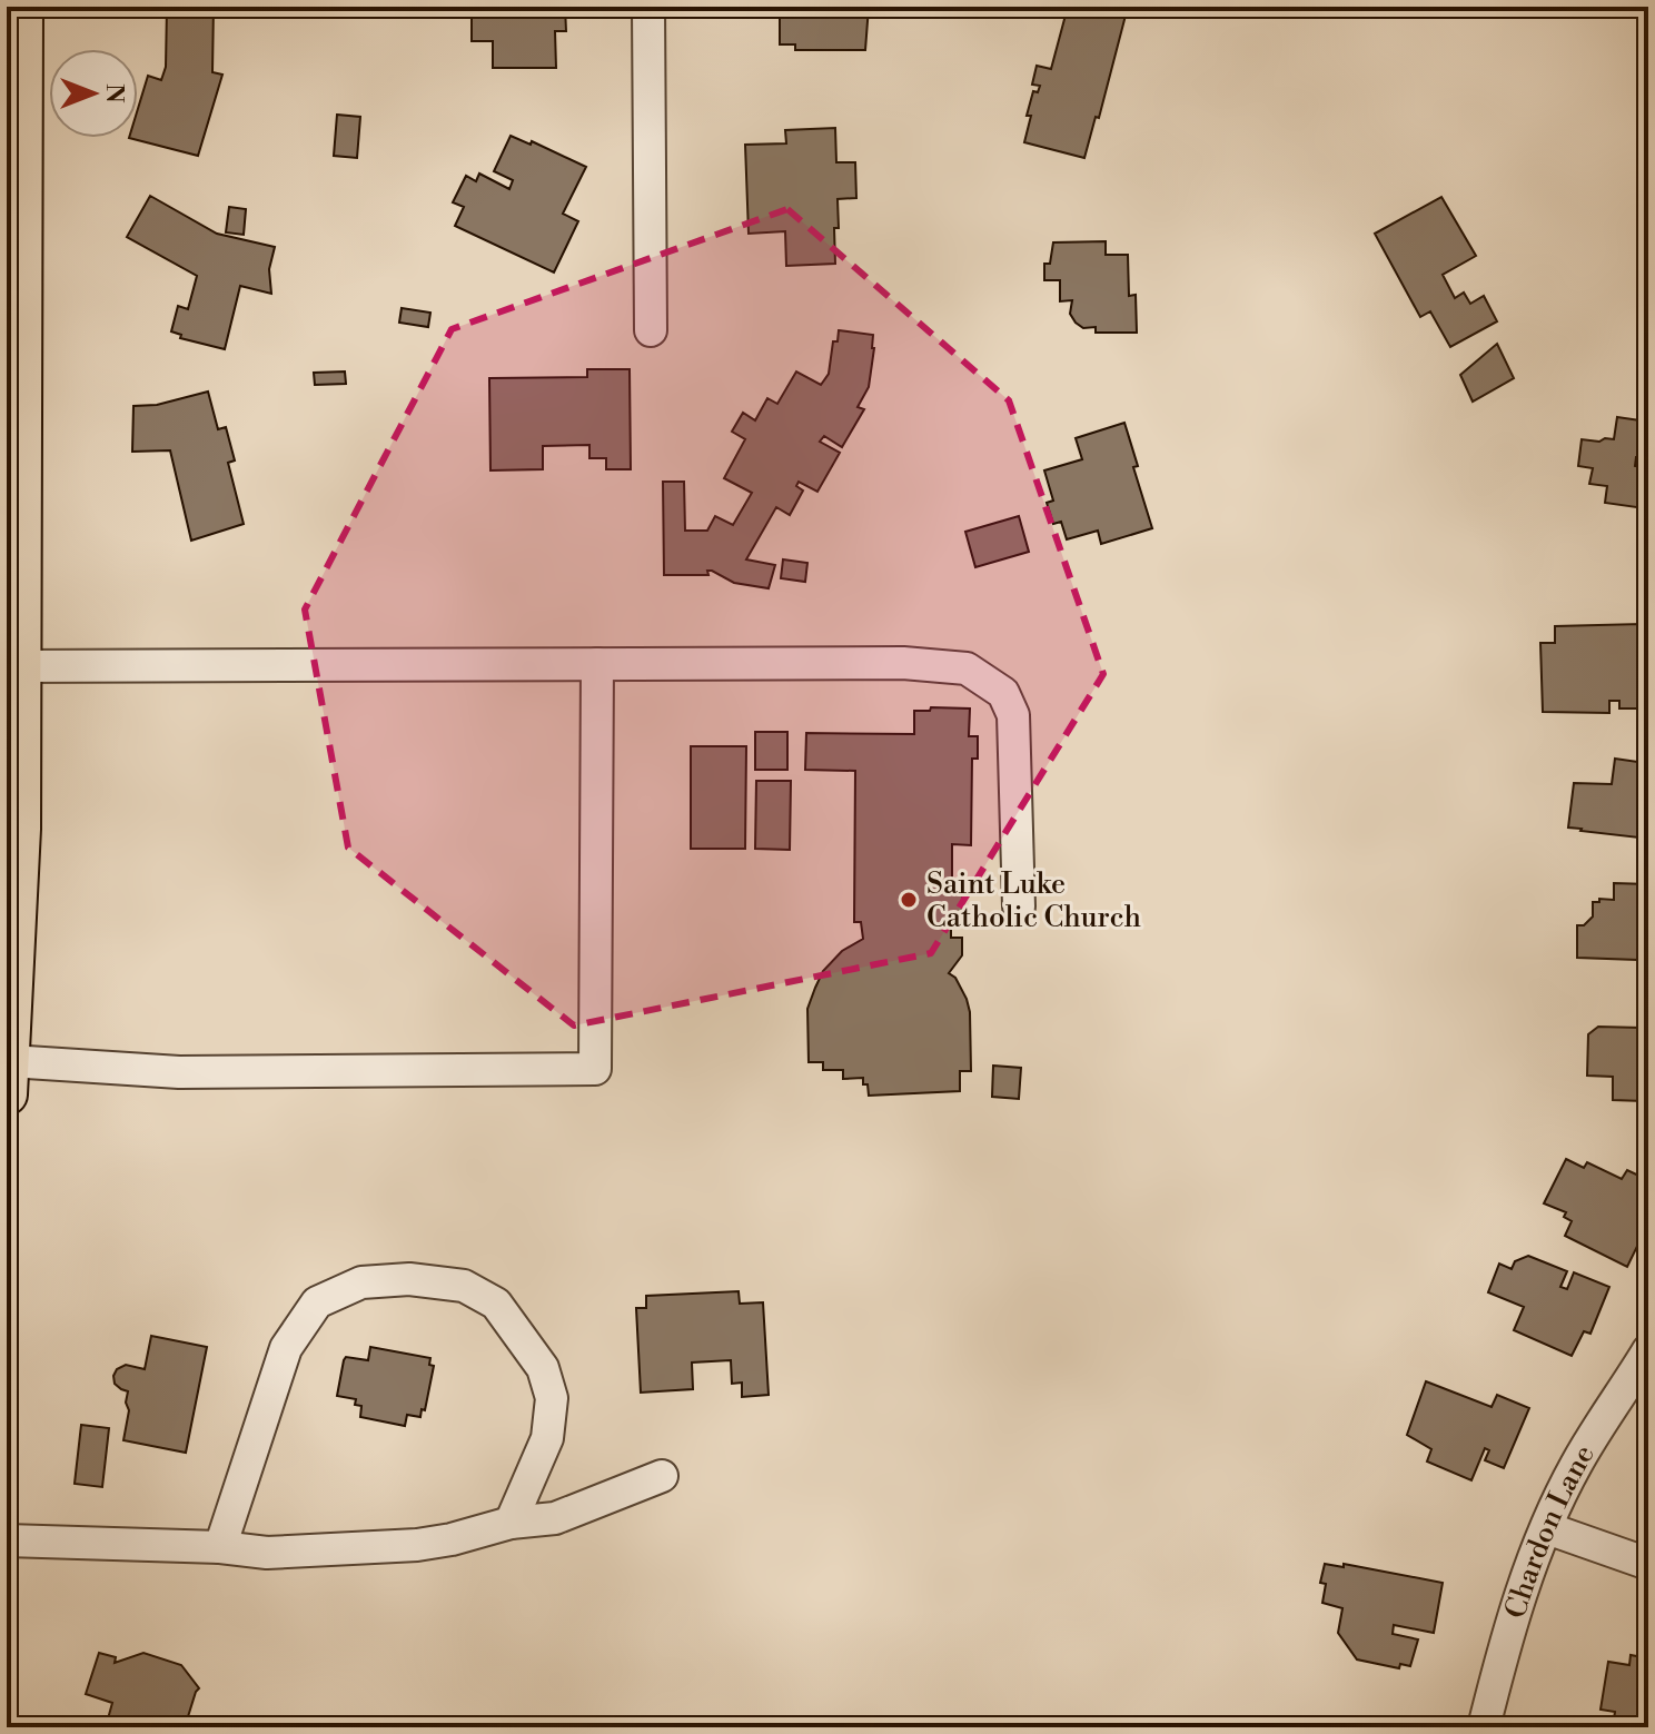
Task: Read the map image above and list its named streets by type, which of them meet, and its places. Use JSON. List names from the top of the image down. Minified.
{"streets":{"street":["Chardon Lane"]},"places":["Saint Luke Catholic Church"],"north":"right"}
